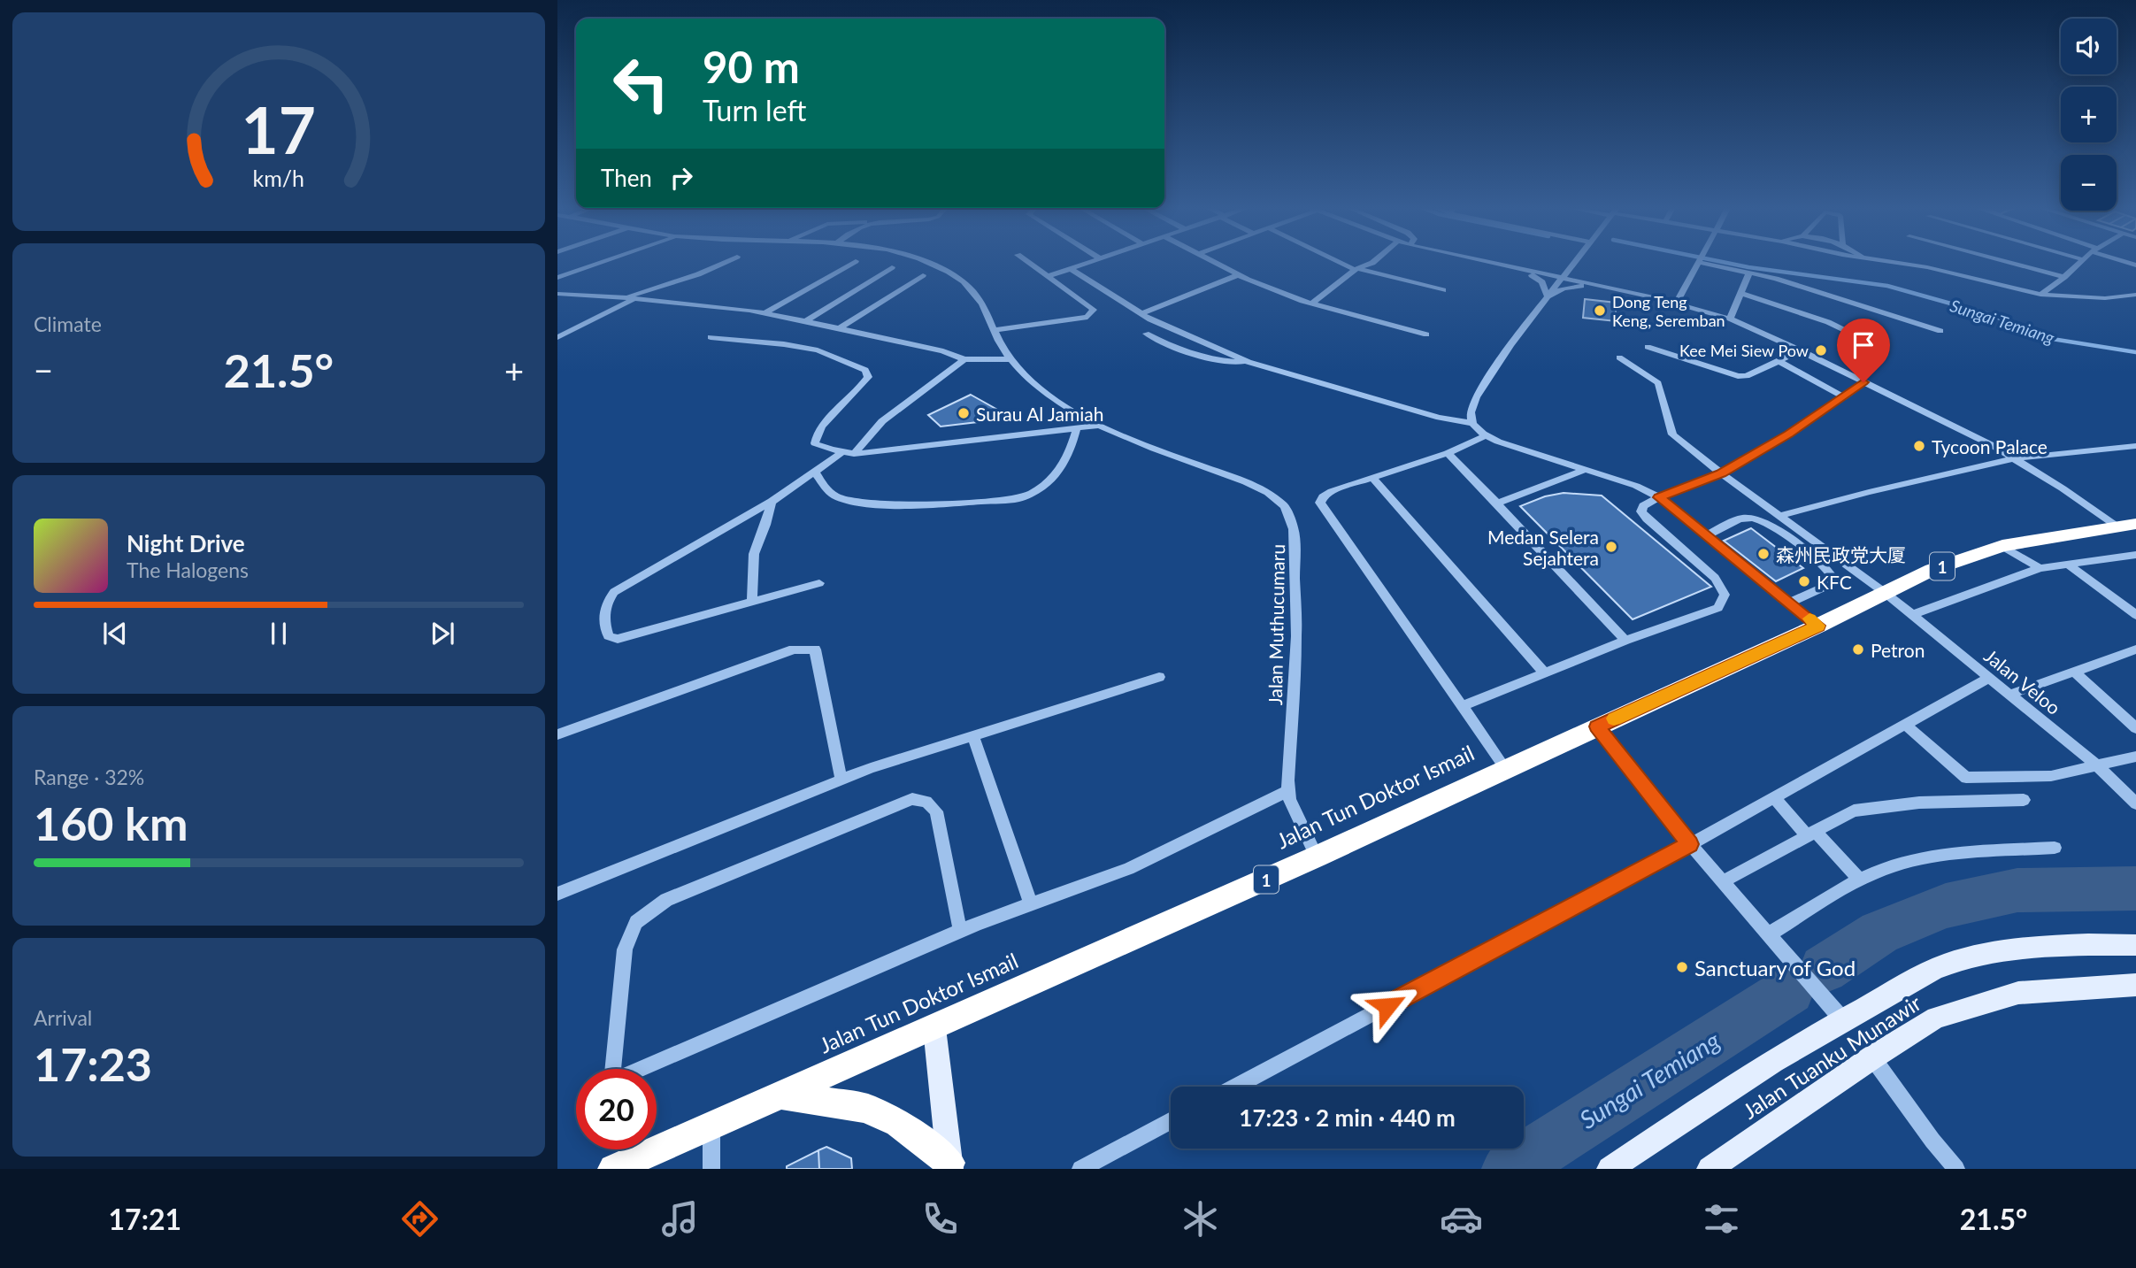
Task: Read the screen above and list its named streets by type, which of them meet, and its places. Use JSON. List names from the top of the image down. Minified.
{"streets":{"highway":["1","Jalan Tun Doktor Ismail"],"main road":["Jalan Tuanku Munawir"],"street":["Jalan Muthucumaru","Jalan Veloo"]},"crossings":[["Jalan Muthucumaru","Jalan Tun Doktor Ismail"],["Jalan Veloo","Jalan Tun Doktor Ismail"]],"water":["Sungai Temiang"],"places":["Dong Teng Keng, Seremban","Kee Mei Siew Pow","Surau Al Jamiah","Tycoon Palace","Medan Selera Sejahtera","森州民政党大厦","KFC","Petron","Sanctuary of God"],"page":{"map_buttons":["+","−"],"turn":["90 m","Turn left"],"then":"Then","tile":["Climate",["Range · 32%","160 km"],["Arrival","17:23"]],"heat":["−","21.5°","+"],"song":["Night Drive","The Halogens"],"limit":"20","trip":"17:23 · 2 min · 440 m","tabs":["17:21","21.5°"],"gauge":["17","km/h"]}}
